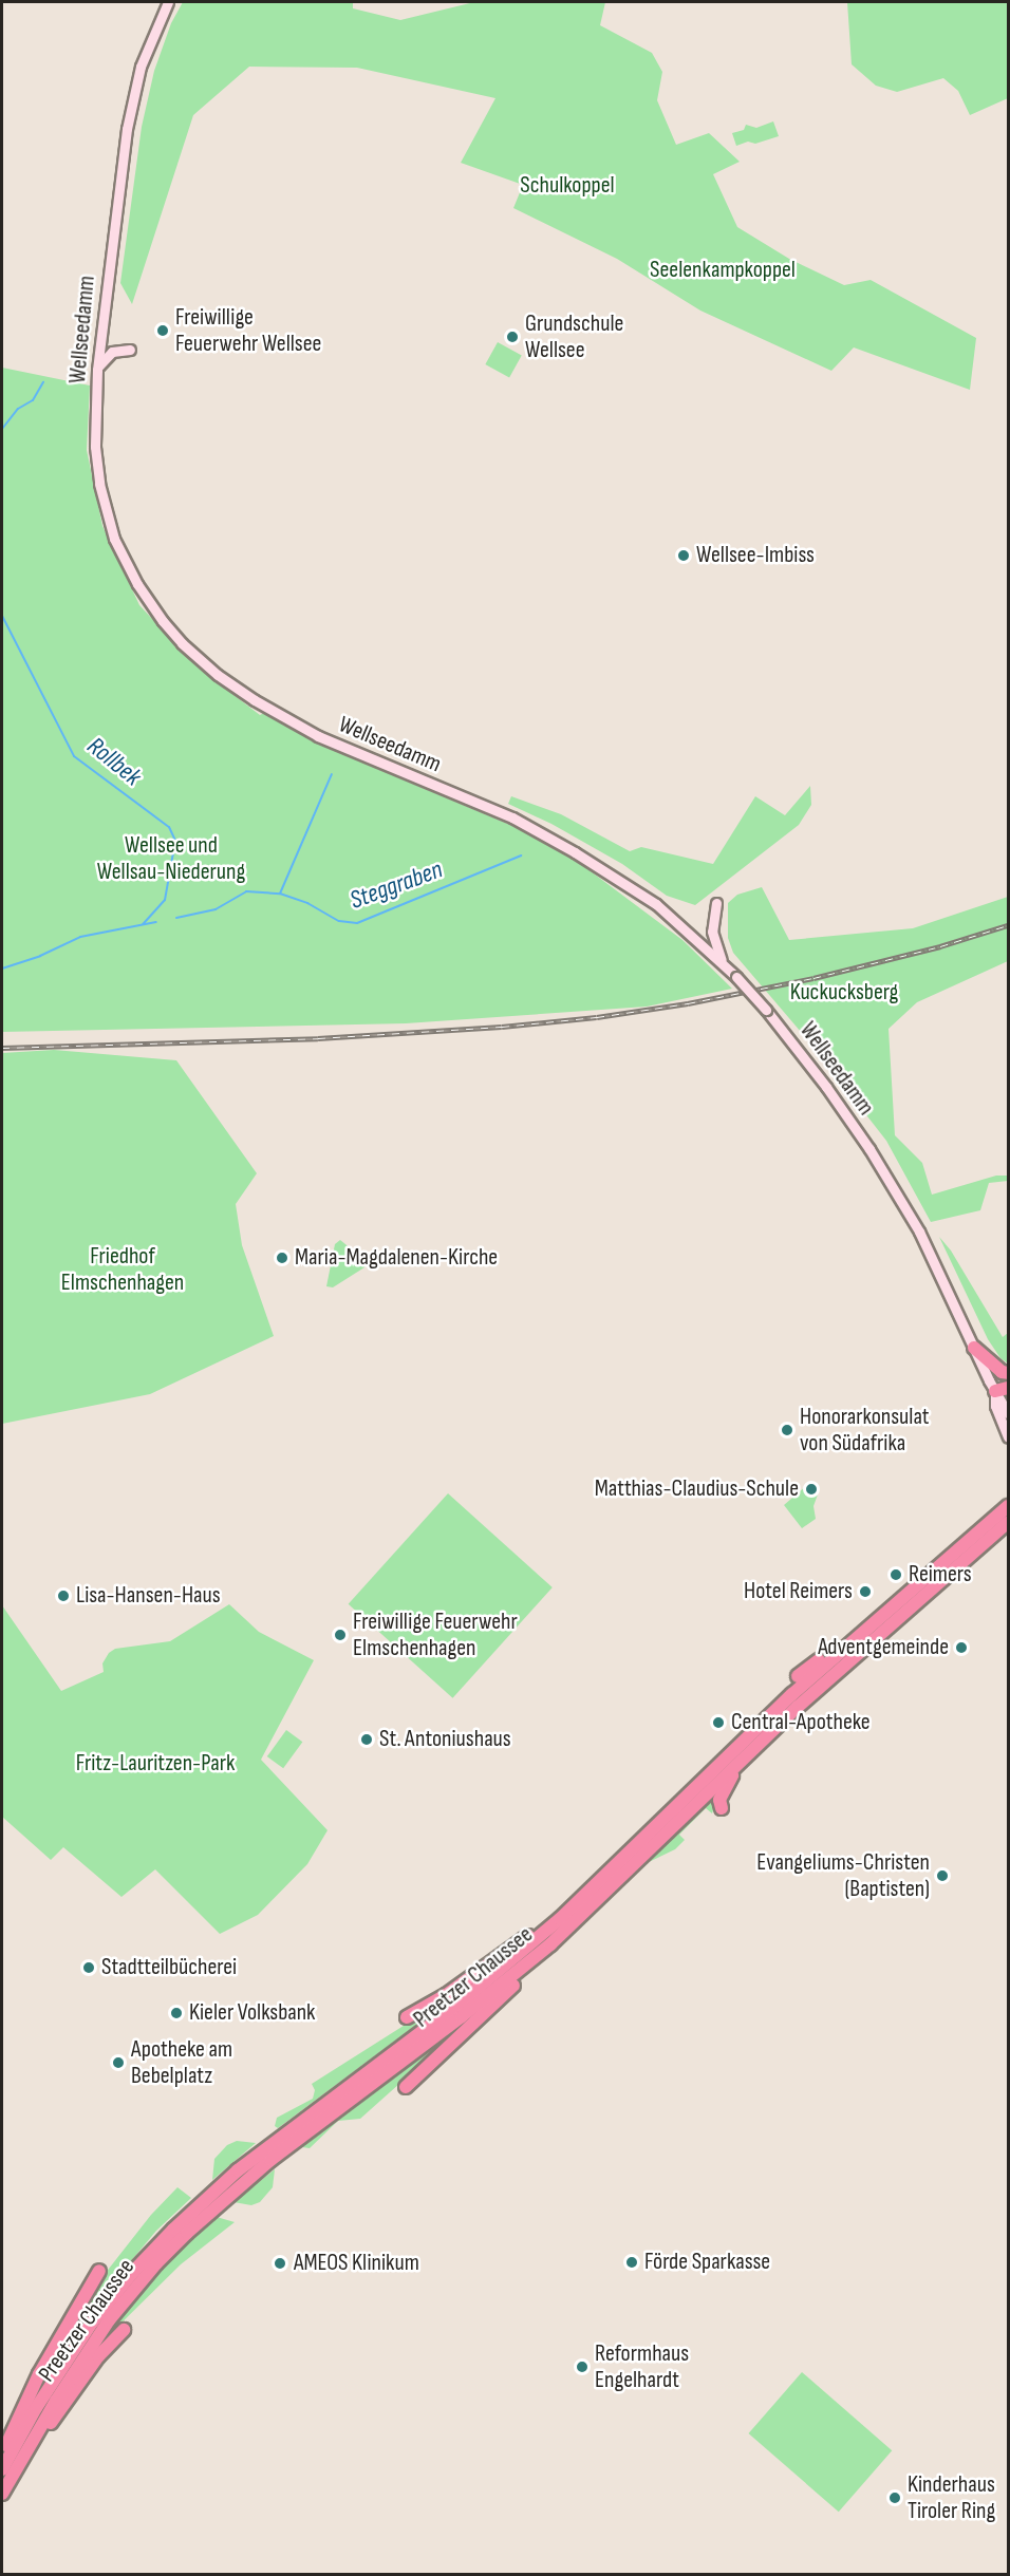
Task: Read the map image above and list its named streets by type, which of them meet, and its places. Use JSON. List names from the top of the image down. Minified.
{"streets":{"highway":["Preetzer Chaussee"],"main road":["Wellseedamm"]},"water":["Rollbek","Steggraben"],"parks":["Schulkoppel","Seelenkampkoppel","Wellsee und Wellsau-Niederung","Kuckucksberg","Friedhof Elmschenhagen","Fritz-Lauritzen-Park"],"places":["Freiwillige Feuerwehr Wellsee","Grundschule Wellsee","Wellsee-Imbiss","Maria-Magdalenen-Kirche","Honorarkonsulat von Südafrika","Matthias-Claudius-Schule","Reimers","Hotel Reimers","Lisa-Hansen-Haus","Freiwillige Feuerwehr Elmschenhagen","Adventgemeinde","Central-Apotheke","St. Antoniushaus","Evangeliums-Christen (Baptisten)","Stadtteilbücherei","Kieler Volksbank","Apotheke am Bebelplatz","Förde Sparkasse","AMEOS Klinikum","Reformhaus Engelhardt","Kinderhaus Tiroler Ring"]}
